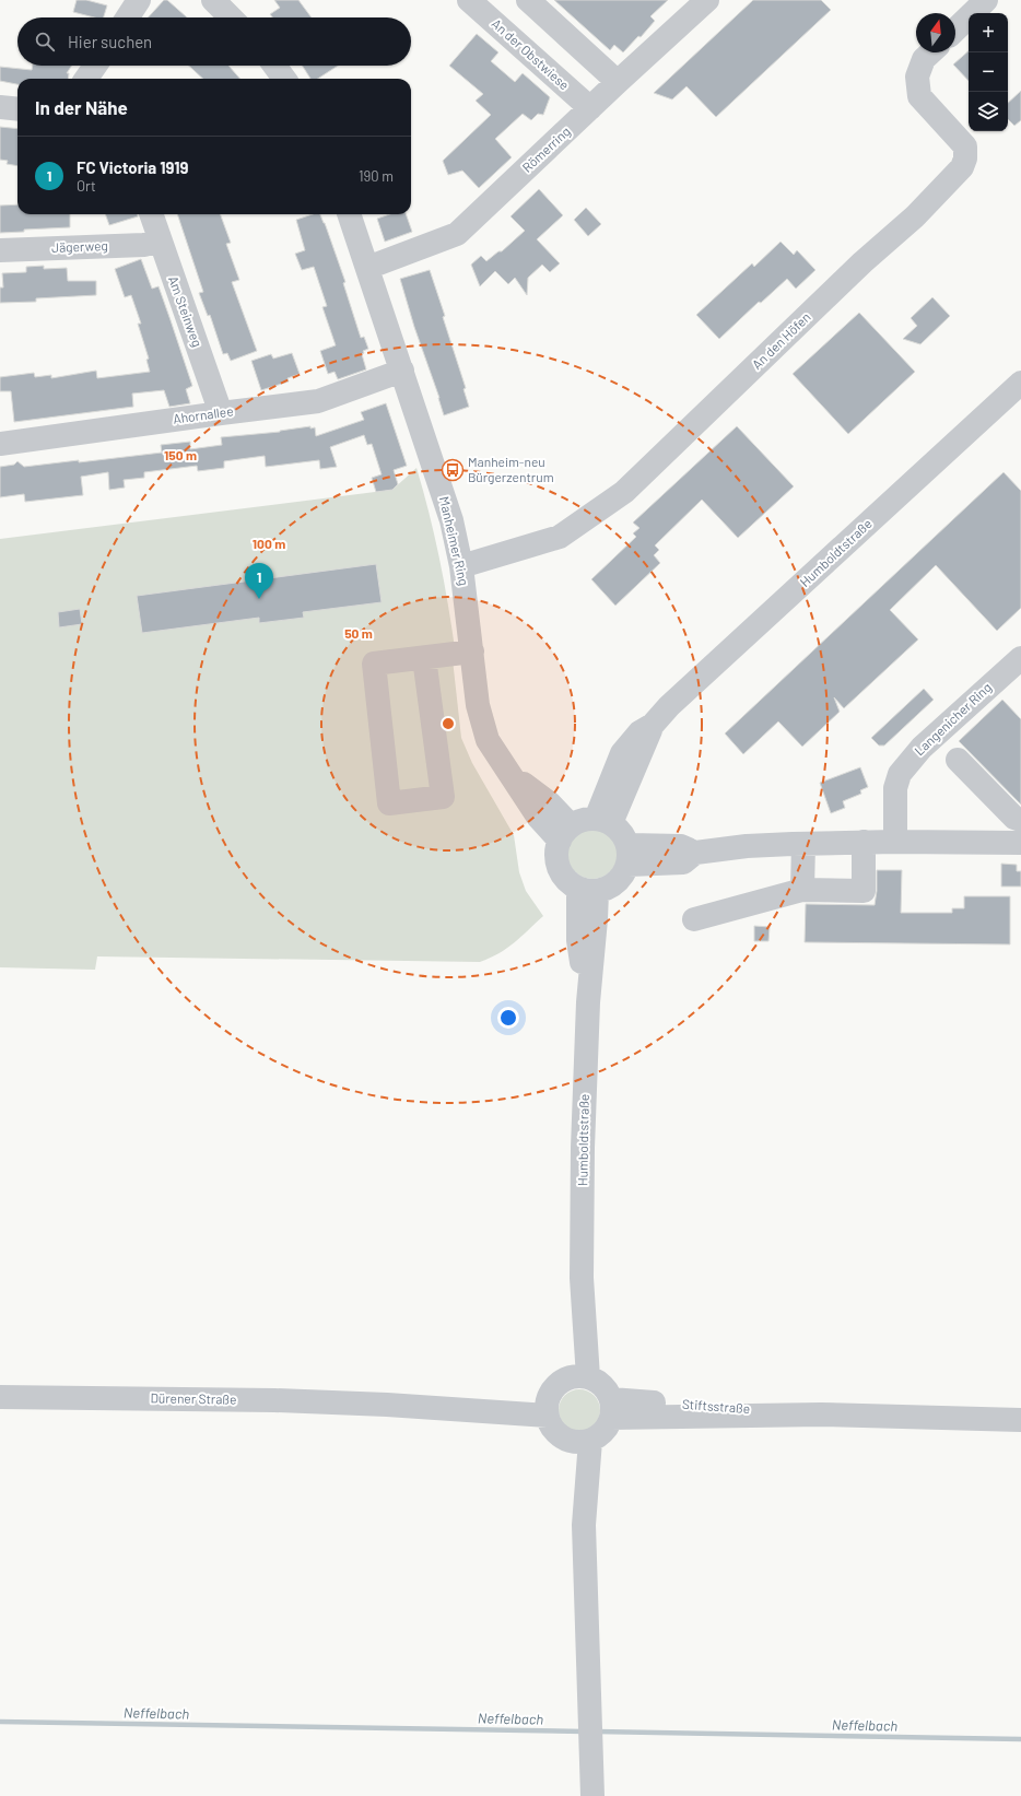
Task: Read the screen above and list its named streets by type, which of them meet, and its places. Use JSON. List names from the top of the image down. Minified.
{"streets":{"street":["An der Obstwiese","Römerring","Jägerweg","Am Steinweg","An den Höfen","Ahornallee","Manheimer Ring","Humboldtstraße","Langenicher Ring","Dürener Straße","Stiftsstraße"]},"crossings":[["An der Obstwiese","Römerring"],["Römerring","Manheimer Ring"],["Jägerweg","Am Steinweg"],["Am Steinweg","Ahornallee"],["An den Höfen","Manheimer Ring"],["Ahornallee","Manheimer Ring"],["Manheimer Ring","Humboldtstraße"],["Humboldtstraße","Dürener Straße"],["Humboldtstraße","Stiftsstraße"],["Dürener Straße","Stiftsstraße"]],"water":["Neffelbach"],"places":{"bus stop":["Manheim-neu Bürgerzentrum"]},"north":"top","page":{"map_buttons":["+","−"],"search":"Hier suchen","heading":"In der Nähe","list":[{"mark":"1","name":"FC Victoria 1919","note":"Ort","value":"190 m"}],"pins":"1"},"rings":["150 m","100 m","50 m"]}
